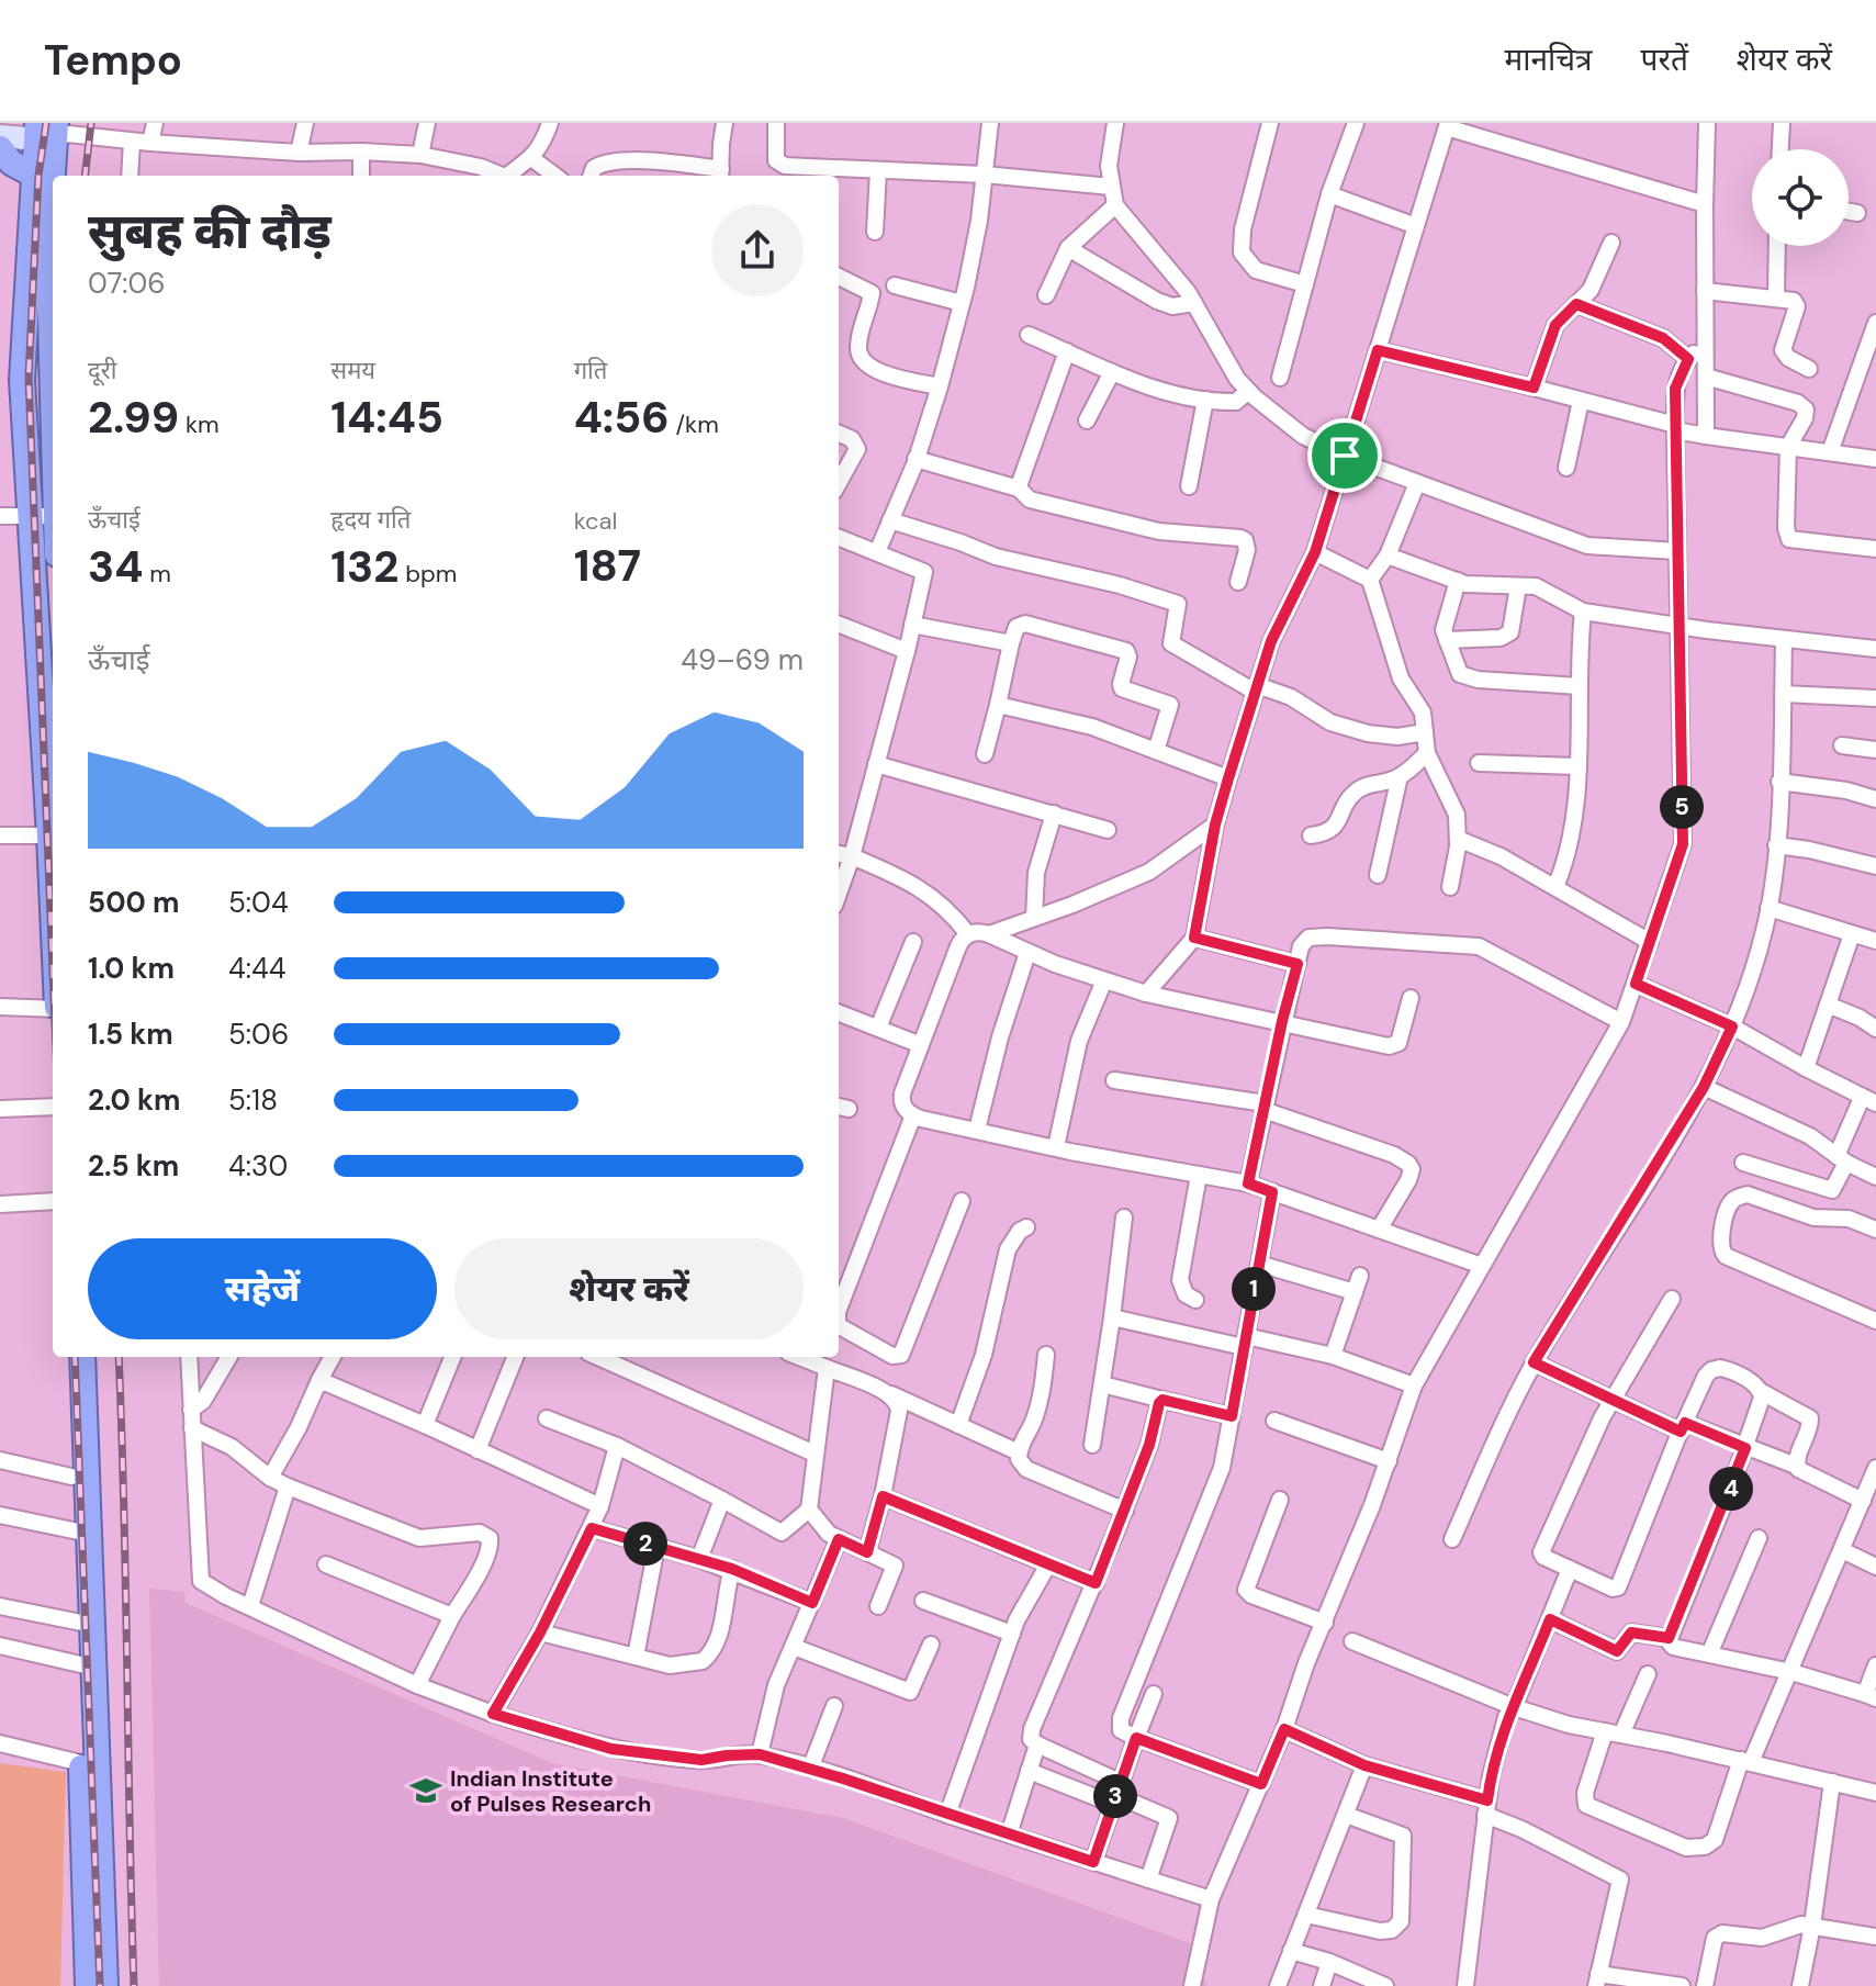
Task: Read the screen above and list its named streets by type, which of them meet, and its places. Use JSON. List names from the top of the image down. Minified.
{"places":{"school or university":["Indian Institute of Pulses Research"]},"page":{"header":"Tempo","nav":["मानचित्र","परतें","शेयर करें"],"heading":["सुबह की दौड़","07:06"],"stats":[["दूरी","2.99 km"],["समय","14:45"],["गति","4:56 /km"],["ऊँचाई","34 m"],["हृदय गति","132 bpm"],["kcal","187"]],"chart":["ऊँचाई","49–69 m"],"pins":["5","1","4","2","3"],"list":[{"name":"500 m","note":"5:04"},{"name":"1.0 km","note":"4:44"},{"name":"1.5 km","note":"5:06"},{"name":"2.0 km","note":"5:18"},{"name":"2.5 km","note":"4:30"}],"buttons":["सहेजें","शेयर करें"]}}
